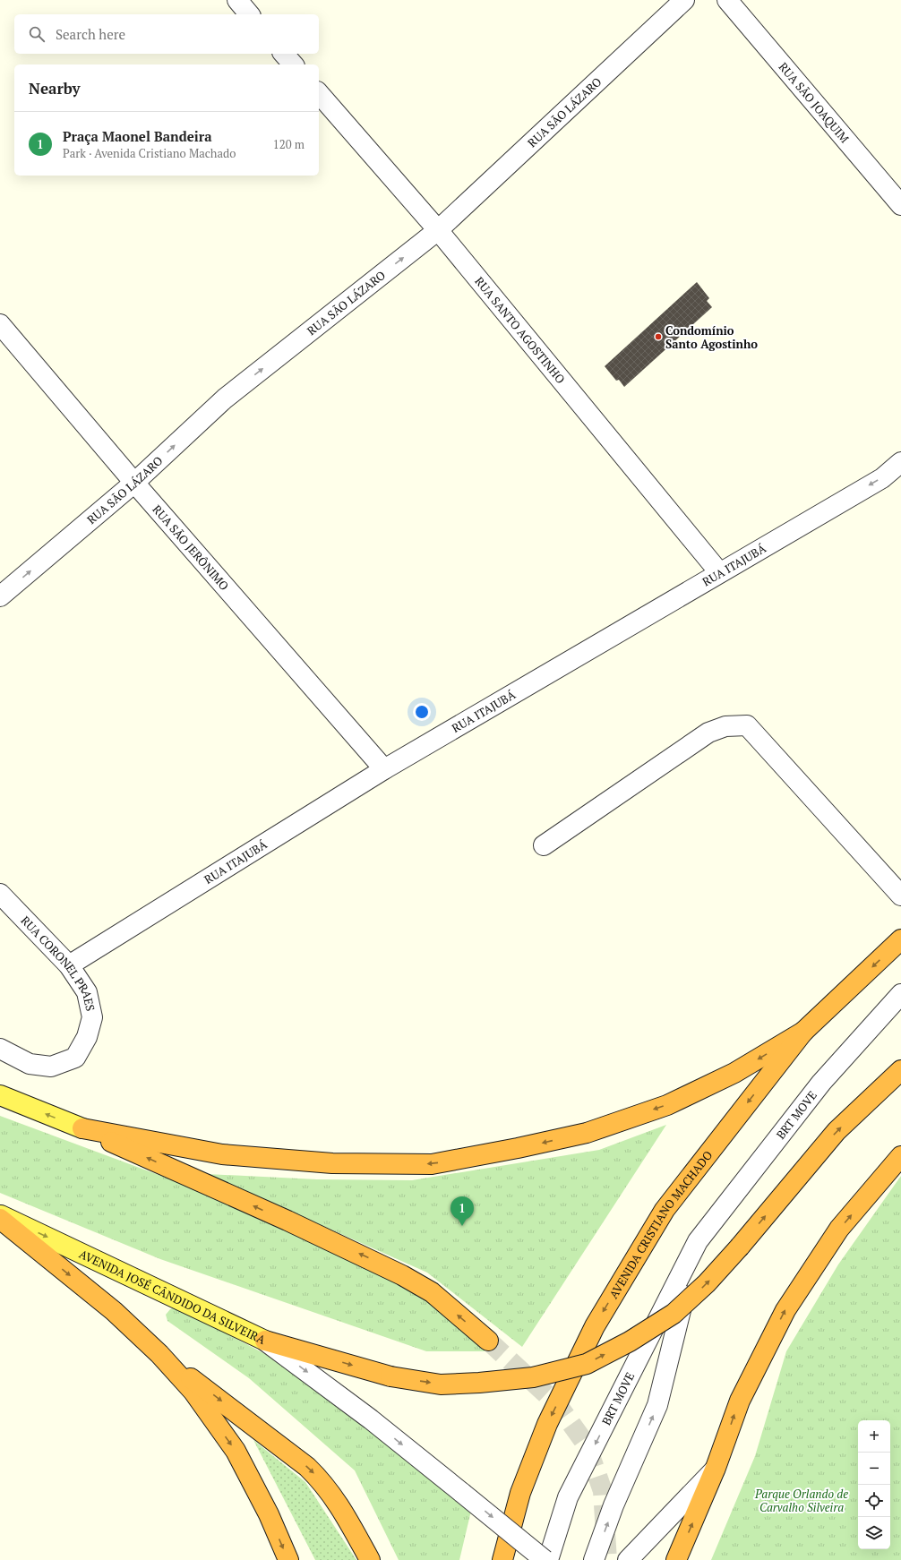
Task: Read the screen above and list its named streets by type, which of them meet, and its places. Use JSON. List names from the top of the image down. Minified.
{"streets":{"highway":["AVENIDA CRISTIANO MACHADO"],"main road":["AVENIDA JOSÉ CÂNDIDO DA SILVEIRA"],"street":["RUA SÃO JOAQUIM","RUA SÃO LÁZARO","RUA SANTO AGOSTINHO","RUA SÃO JERÔNIMO","RUA ITAJUBÁ","RUA CORONEL PRAES","BRT MOVE"]},"crossings":[["RUA SÃO LÁZARO","RUA SANTO AGOSTINHO"],["RUA SÃO LÁZARO","RUA SÃO JERÔNIMO"],["RUA SANTO AGOSTINHO","RUA ITAJUBÁ"],["RUA SÃO JERÔNIMO","RUA ITAJUBÁ"],["RUA ITAJUBÁ","RUA CORONEL PRAES"]],"one_way":["RUA SÃO LÁZARO","AVENIDA JOSÉ CÂNDIDO DA SILVEIRA"],"parks":["Parque Orlando de Carvalho Silveira"],"places":["Condomínio Santo Agostinho"],"page":{"search":"Search here","heading":"Nearby","list":[{"mark":"1","name":"Praça Maonel Bandeira","note":"Park · Avenida Cristiano Machado","value":"120 m"}],"pins":"1","map_buttons":["+","−"]}}
